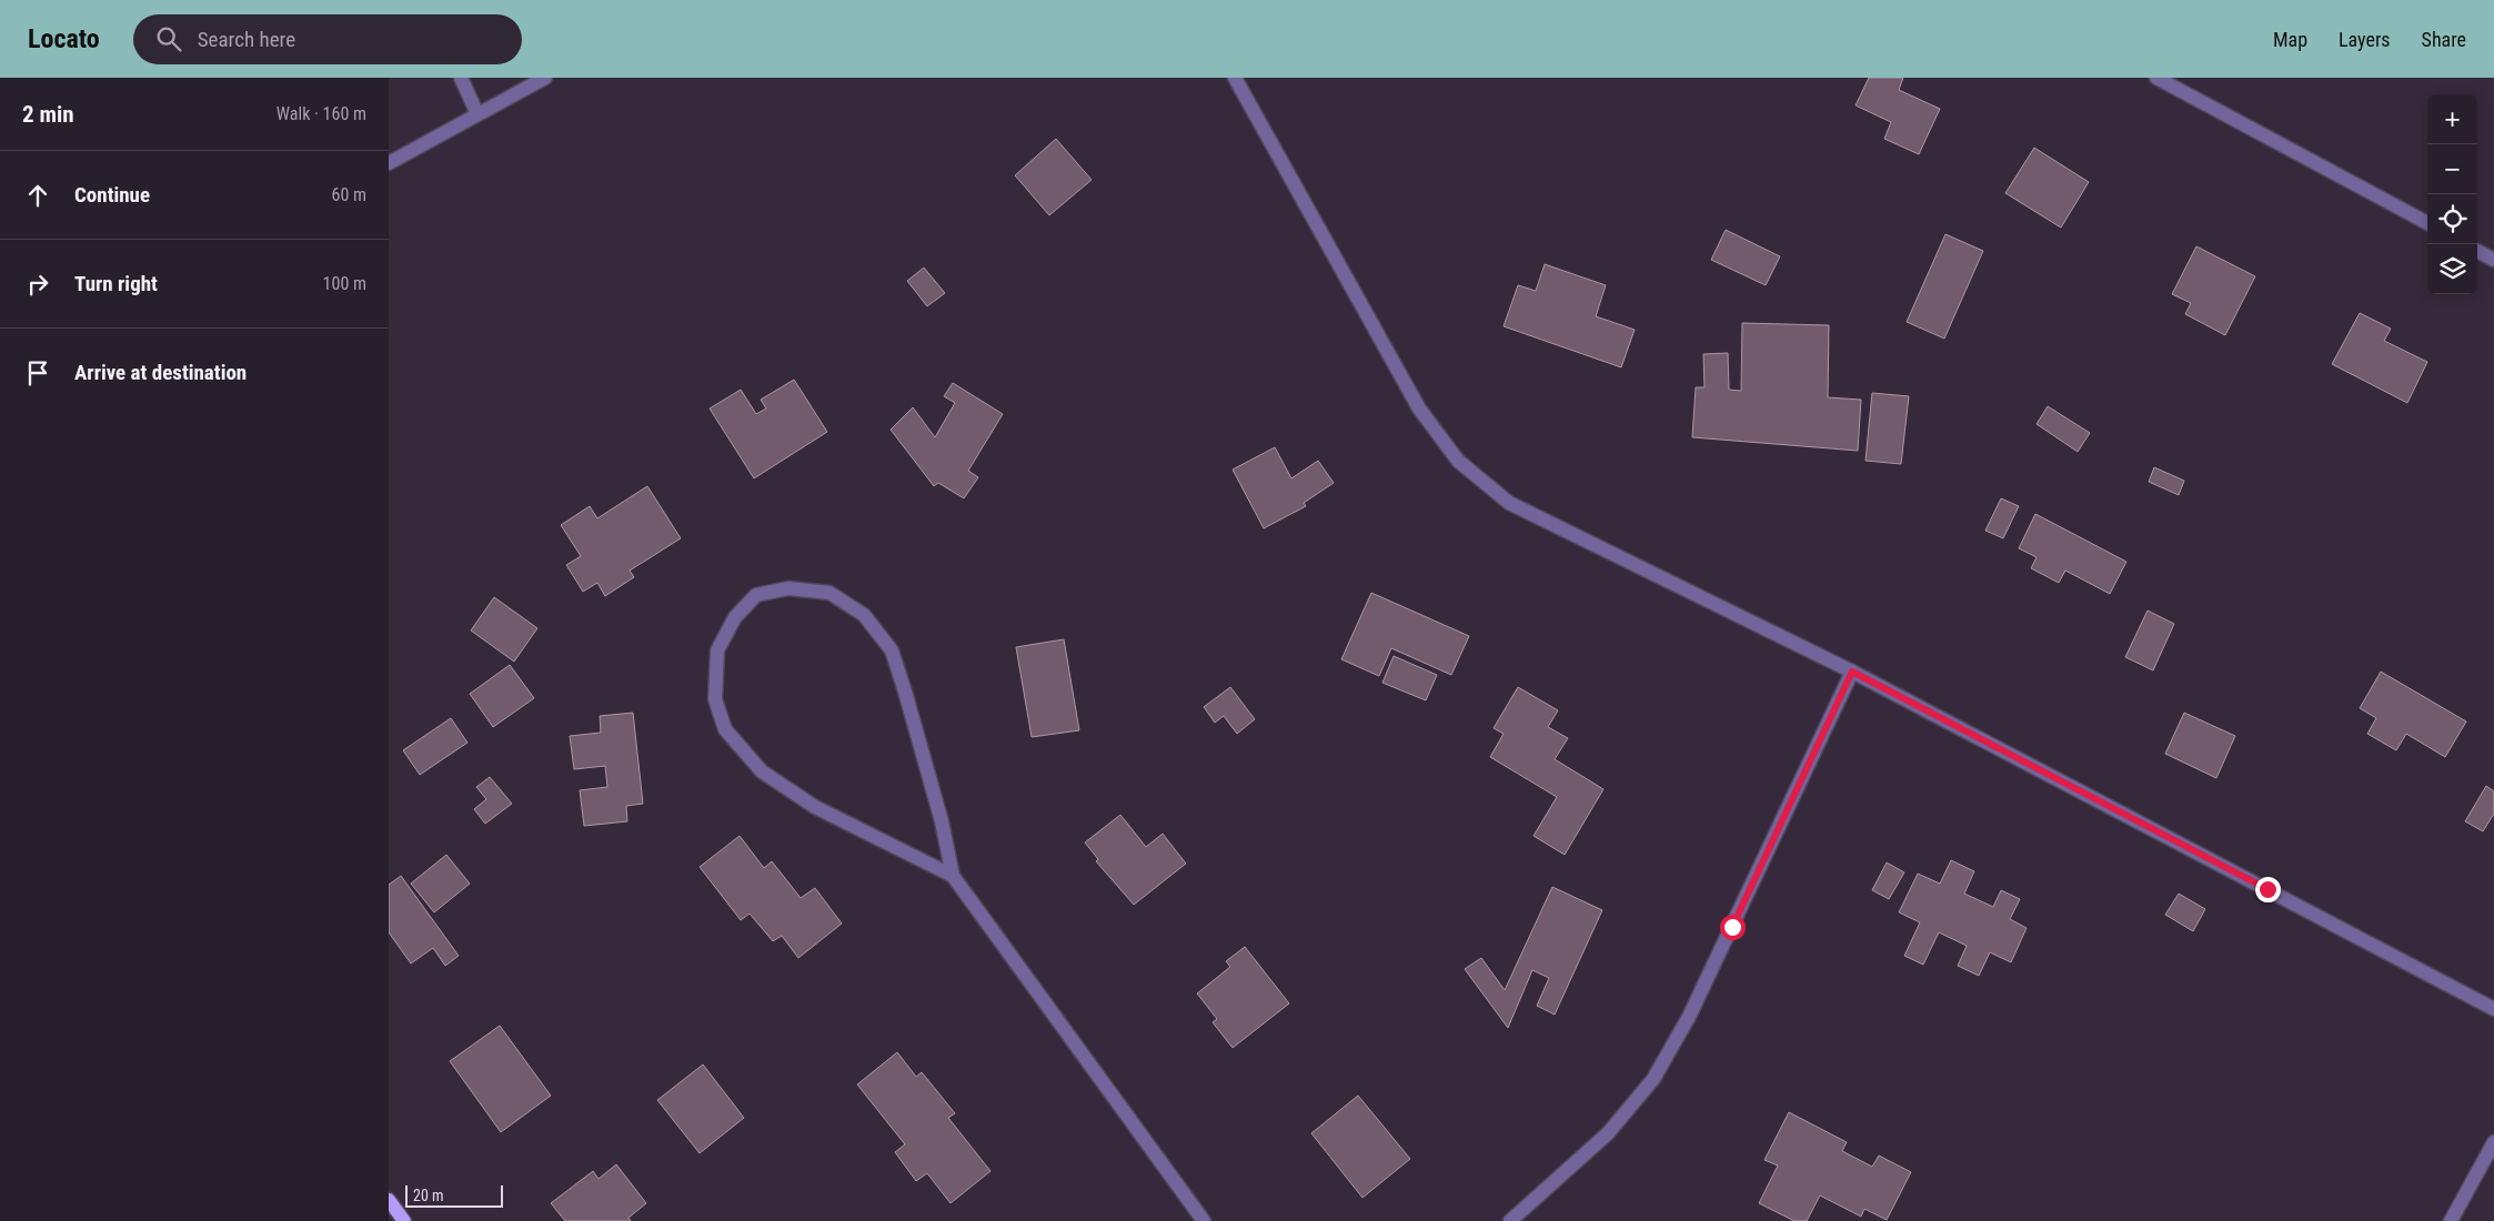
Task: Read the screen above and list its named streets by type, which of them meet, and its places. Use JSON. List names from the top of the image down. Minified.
{"scale_bar":"20 m","page":{"header":"Locato","search":"Search here","nav":["Map","Layers","Share"],"heading":["2 min","Walk · 160 m"],"map_buttons":["+","−"],"list":[["Continue","60 m"],["Turn right","100 m"],"Arrive at destination"],"scale":"20 m"}}
